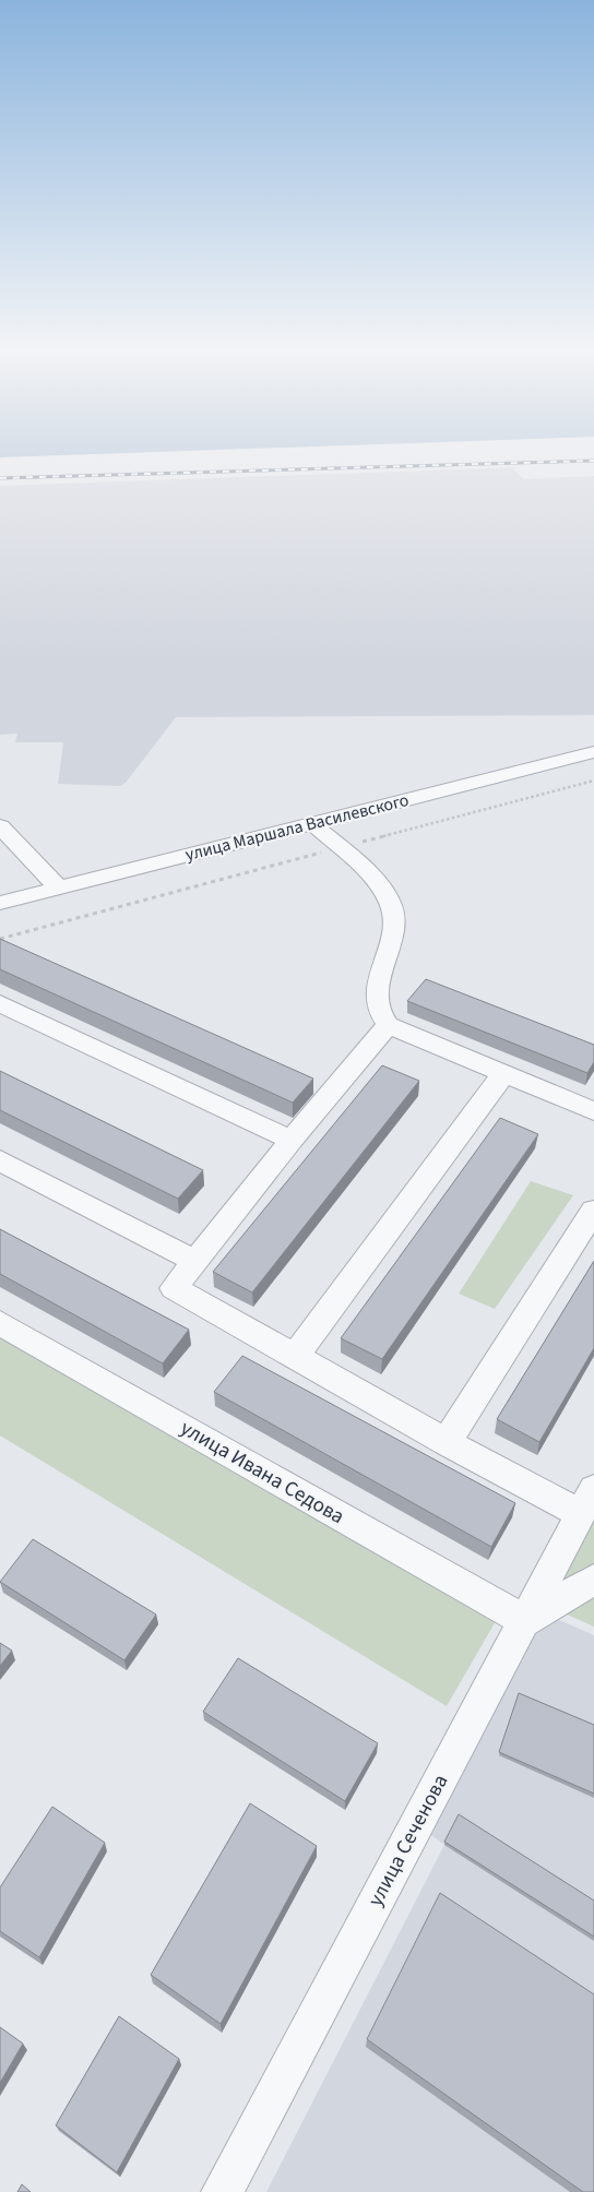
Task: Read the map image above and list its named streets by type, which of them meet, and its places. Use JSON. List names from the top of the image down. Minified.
{"streets":{"street":["улица Маршала Василевского","улица Ивана Седова","улица Сеченова"]},"crossings":[["улица Ивана Седова","улица Сеченова"]]}
